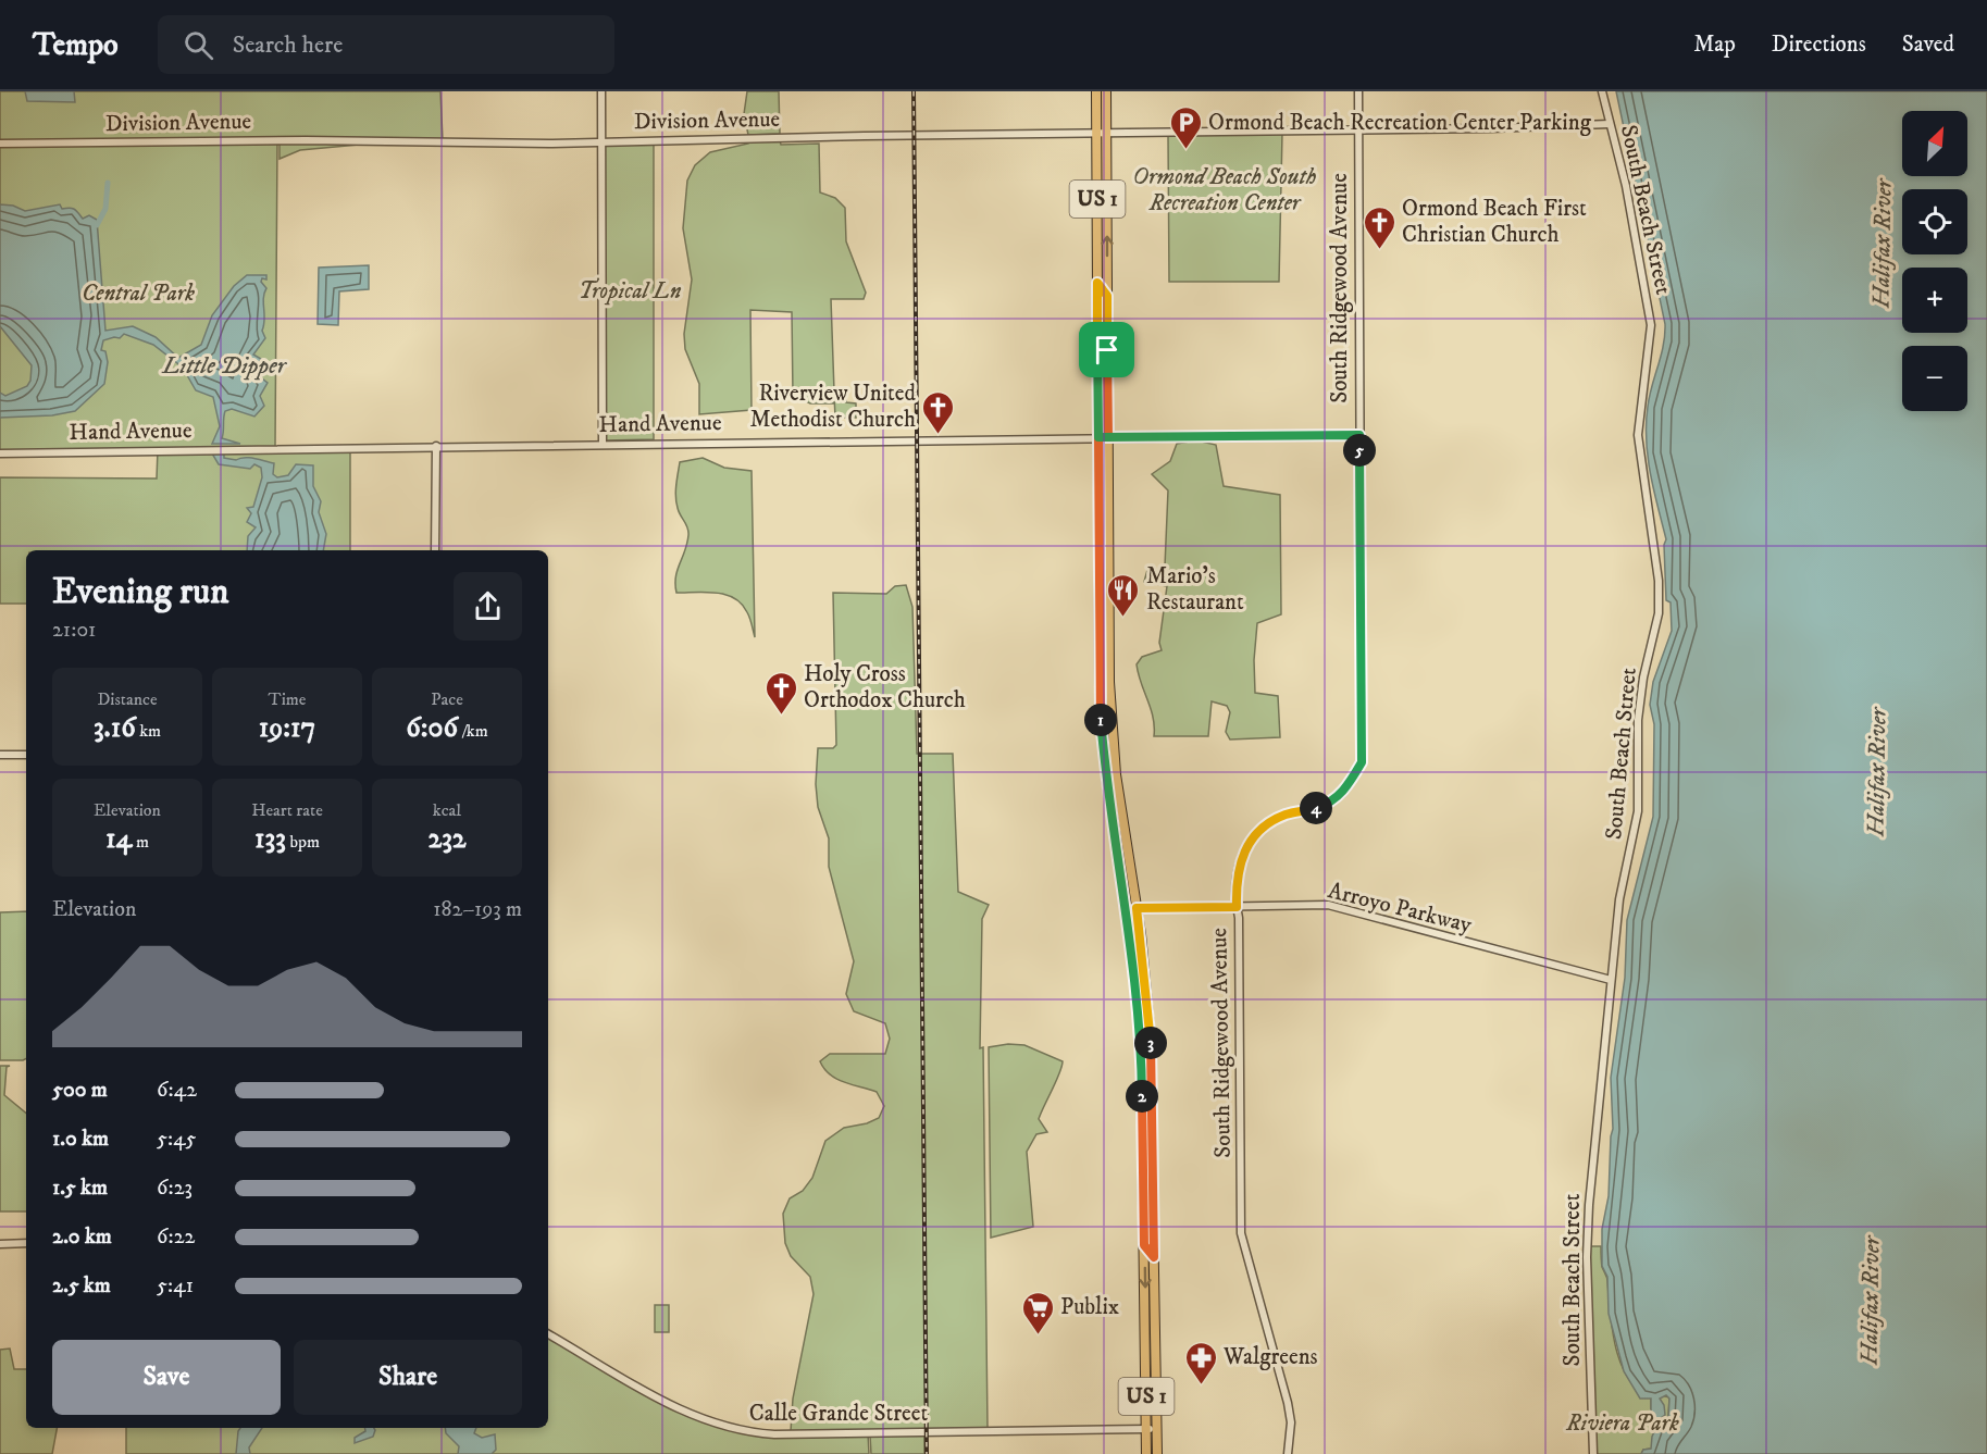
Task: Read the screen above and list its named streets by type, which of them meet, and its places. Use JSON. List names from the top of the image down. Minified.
{"streets":{"main road":["US 1"],"street":["Division Avenue","South Beach Street","South Ridgewood Avenue","Hand Avenue","Arroyo Parkway","Calle Grande Street"]},"crossings":[["Division Avenue","US 1"],["Division Avenue","South Beach Street"],["Division Avenue","South Ridgewood Avenue"],["US 1","Hand Avenue"],["US 1","Arroyo Parkway"],["US 1","Calle Grande Street"],["South Beach Street","Arroyo Parkway"],["South Ridgewood Avenue","Hand Avenue"],["South Ridgewood Avenue","Arroyo Parkway"]],"water":["Halifax River","Little Dipper"],"parks":["Ormond Beach South Recreation Center","Tropical Ln","Central Park","Riviera Park"],"places":{"parking":["Ormond Beach Recreation Center Parking"],"church":["Ormond Beach First Christian Church","Riverview United Methodist Church","Holy Cross Orthodox Church"],"restaurant":["Mario's Restaurant"],"supermarket":["Publix"],"pharmacy":["Walgreens"]},"north":"top right","page":{"header":"Tempo","search":"Search here","nav":["Map","Directions","Saved"],"map_buttons":["+","−"],"pins":["5","1","4","3","2"],"heading":["Evening run","21:01"],"stats":[["Distance","3.16 km"],["Time","19:17"],["Pace","6:06 /km"],["Elevation","14 m"],["Heart rate","133 bpm"],["kcal","232"]],"chart":["Elevation","182–193 m"],"list":[{"name":"500 m","note":"6:42"},{"name":"1.0 km","note":"5:45"},{"name":"1.5 km","note":"6:23"},{"name":"2.0 km","note":"6:22"},{"name":"2.5 km","note":"5:41"}],"buttons":["Save","Share"]}}
